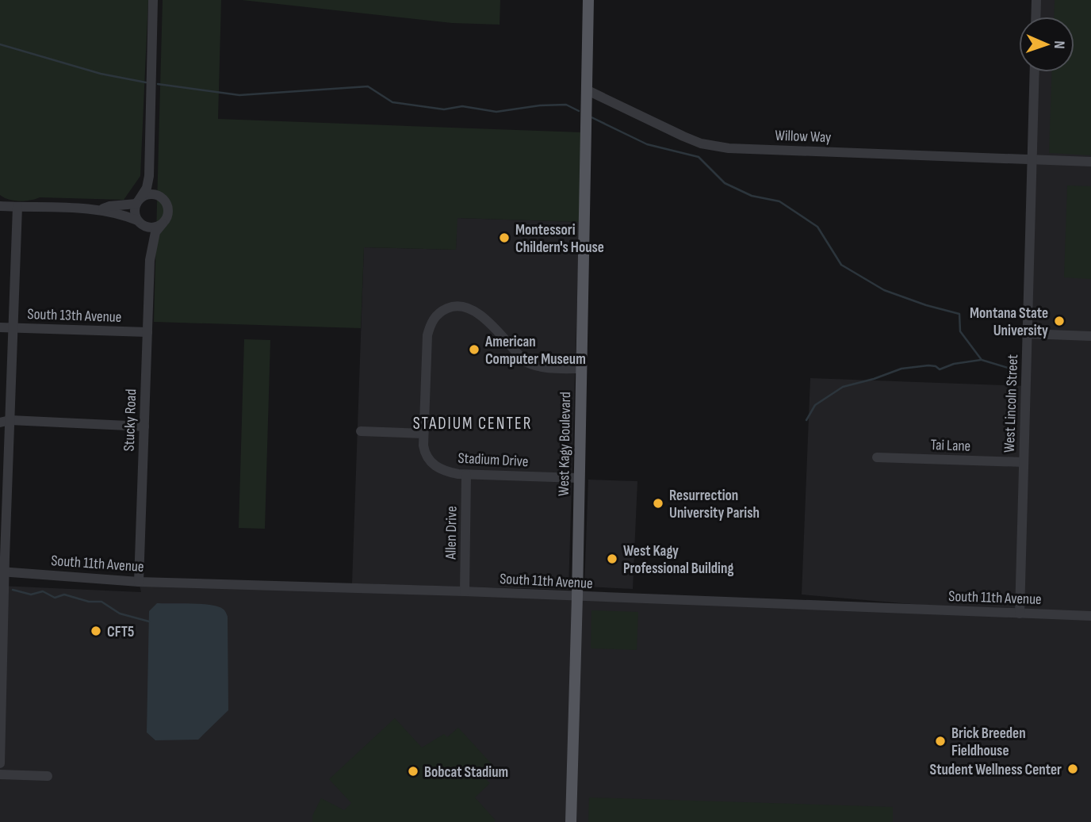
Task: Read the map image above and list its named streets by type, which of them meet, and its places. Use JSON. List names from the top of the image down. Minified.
{"streets":{"main road":["West Kagy Boulevard"],"street":["Willow Way","South 13th Avenue","West Lincoln Street","Stucky Road","Tai Lane","Stadium Drive","Allen Drive","South 11th Avenue"]},"crossings":[["Willow Way","West Lincoln Street"],["Willow Way","West Kagy Boulevard"],["South 13th Avenue","Stucky Road"],["West Lincoln Street","Tai Lane"],["West Lincoln Street","South 11th Avenue"],["Stucky Road","South 11th Avenue"],["West Kagy Boulevard","Stadium Drive"],["West Kagy Boulevard","South 11th Avenue"],["Stadium Drive","Allen Drive"],["Allen Drive","South 11th Avenue"]],"districts":["STADIUM CENTER"],"places":["Montessori Childern's House","Montana State University","American Computer Museum","Resurrection University Parish","West Kagy Professional Building","CFT5","Brick Breeden Fieldhouse","Student Wellness Center","Bobcat Stadium"],"north":"right"}
